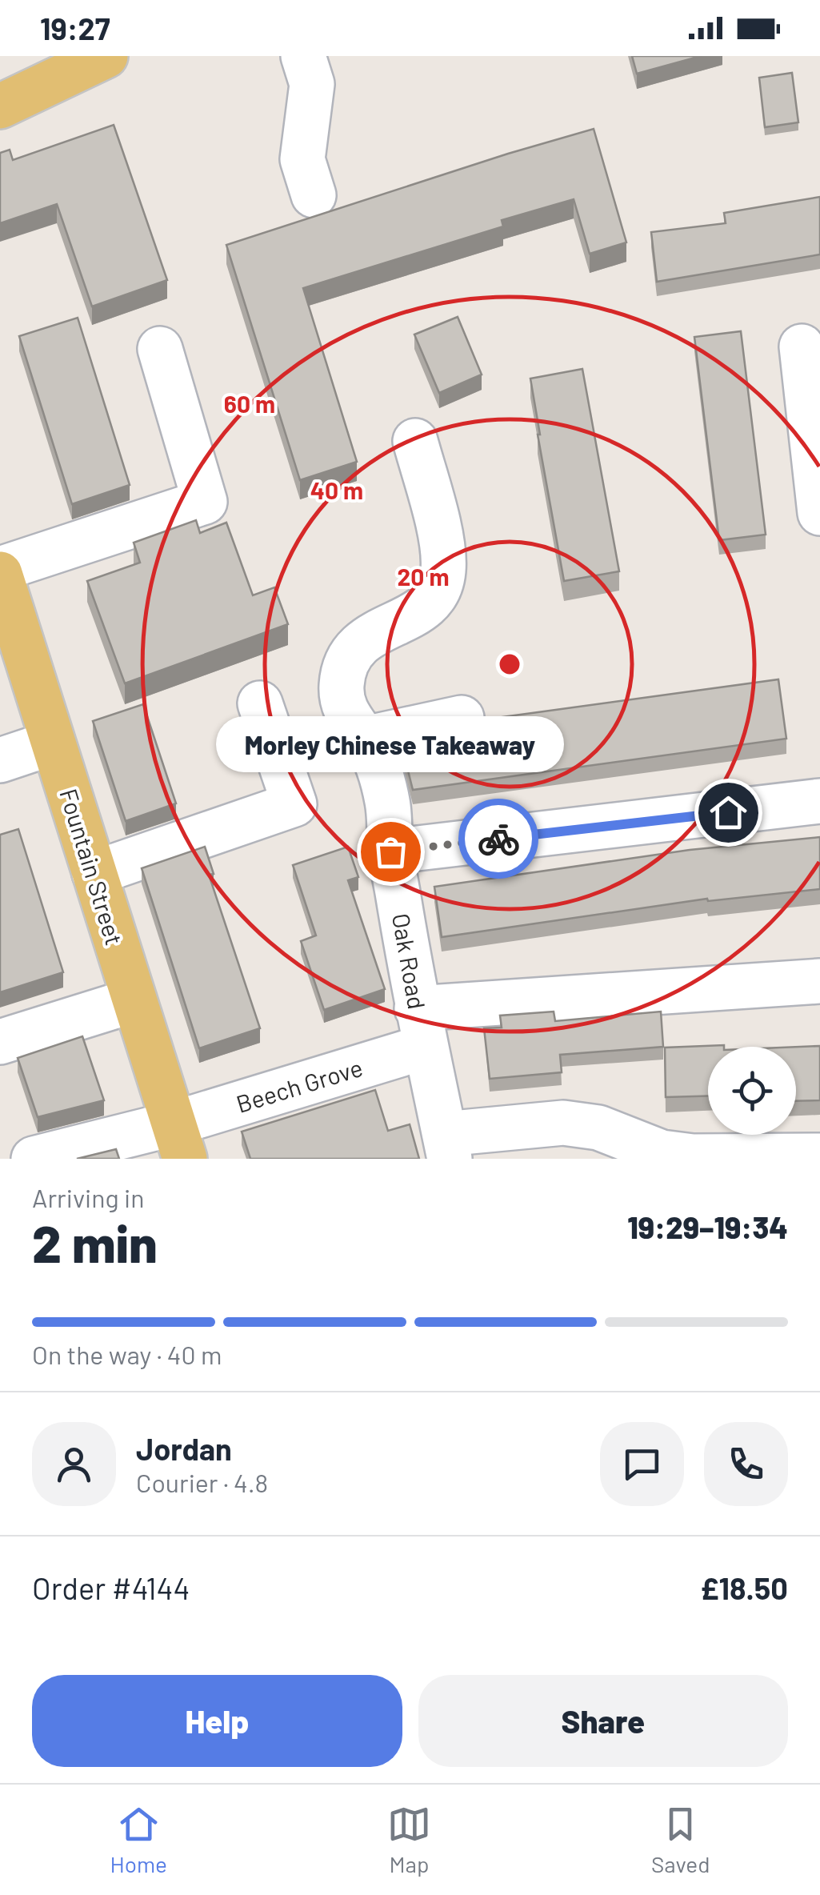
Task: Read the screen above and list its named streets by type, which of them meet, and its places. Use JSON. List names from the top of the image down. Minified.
{"streets":{"main road":["Fountain Street"],"street":["Oak Road","Beech Grove"]},"crossings":[["Fountain Street","Beech Grove"],["Oak Road","Beech Grove"]],"places":["Morley Chinese Takeaway"],"page":{"status":"19:27","bubble":"Morley Chinese Takeaway","heading":["2 min","Arriving in","19:29–19:34"],"panel":["Jordan","Courier · 4.8","Order #4144","£18.50"],"bar":"On the way · 40 m","buttons":["Help","Share"],"tabs":["Home","Map","Saved"]},"rings":["60 m","40 m","20 m"]}
